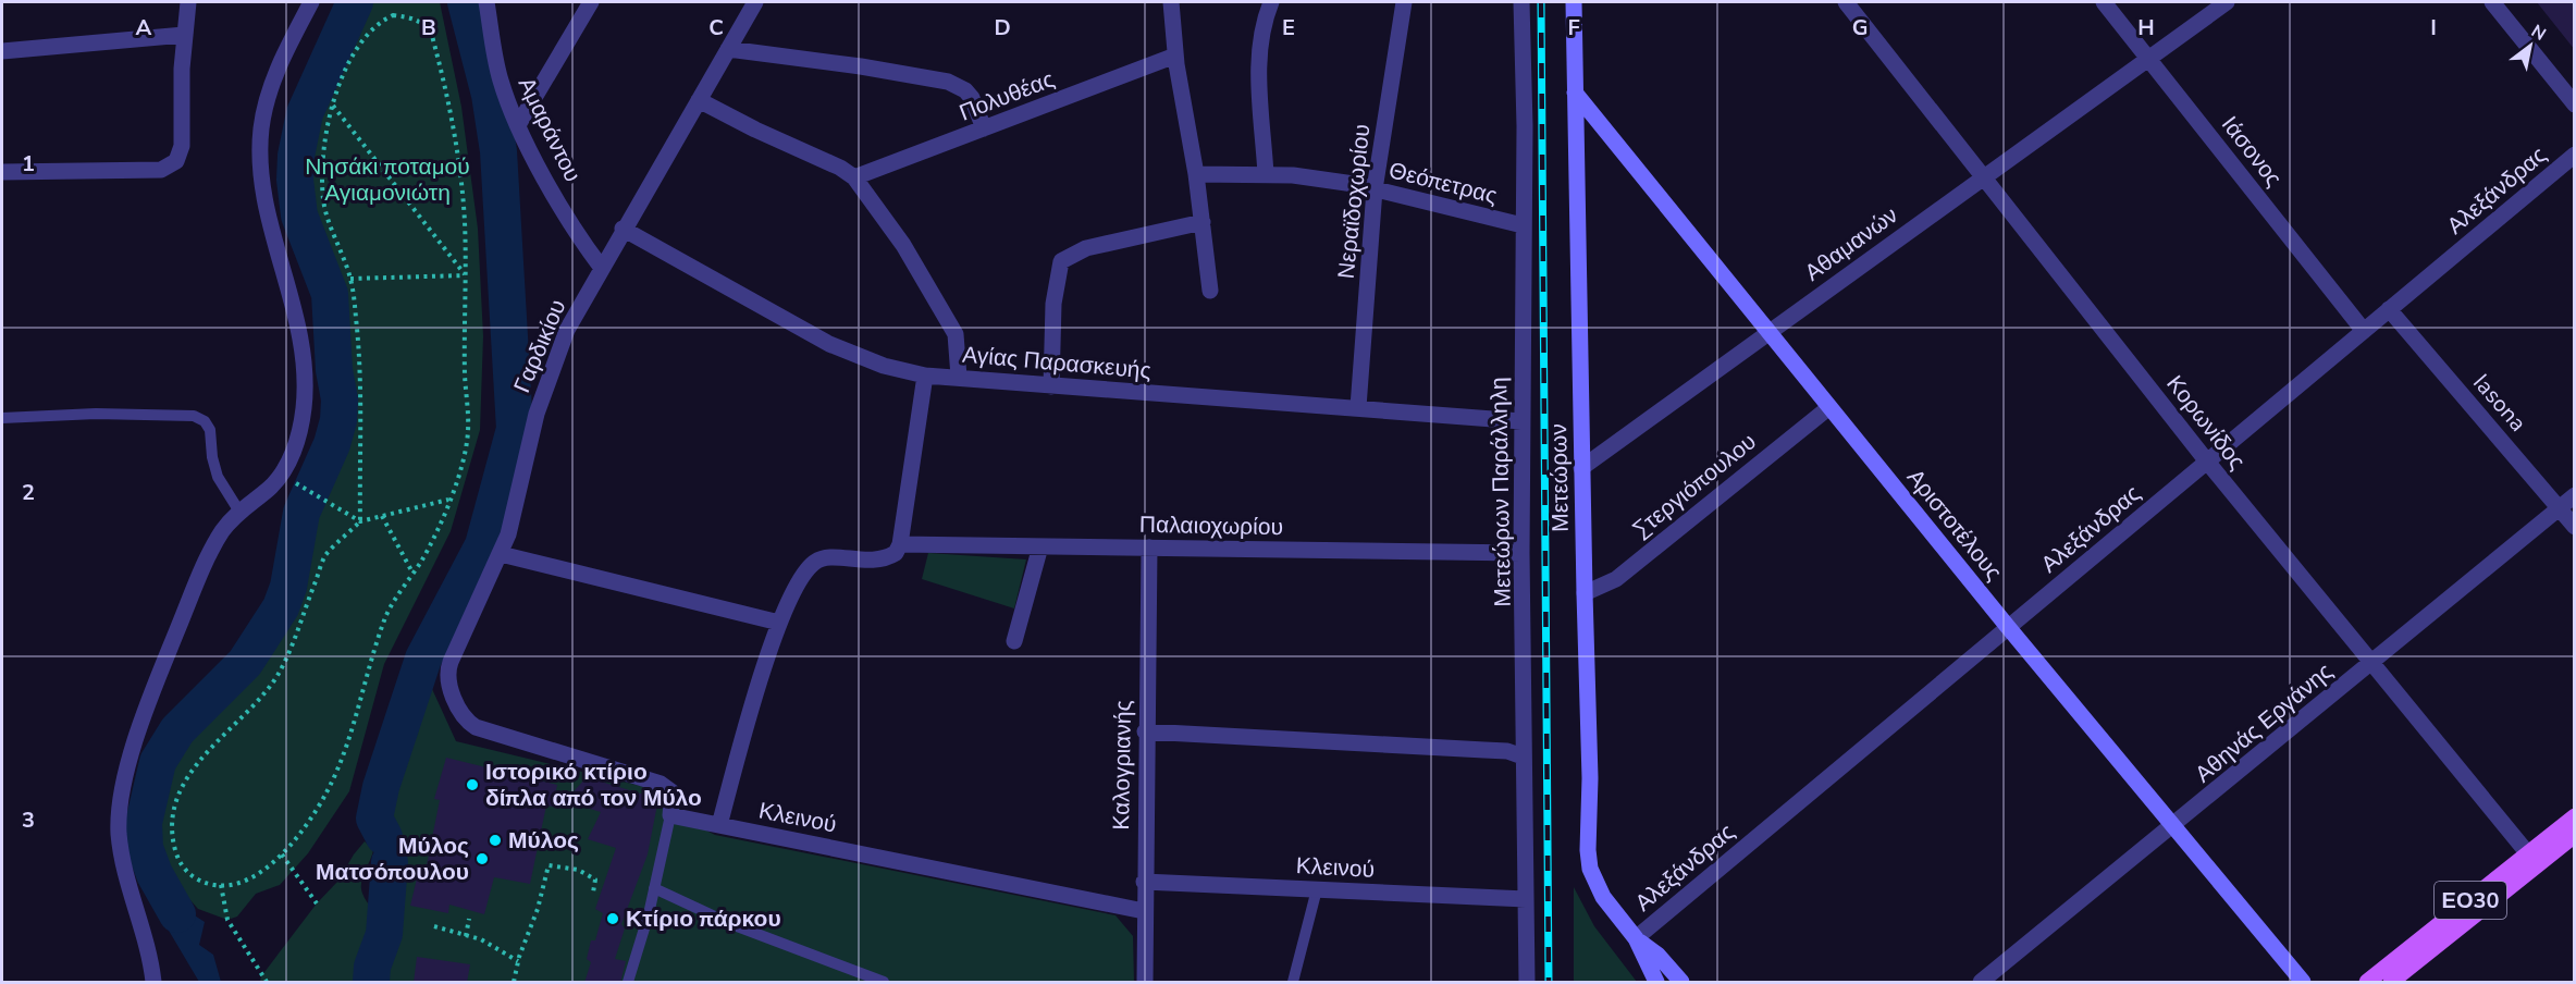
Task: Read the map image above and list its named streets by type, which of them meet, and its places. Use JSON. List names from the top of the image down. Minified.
{"streets":{"main road":["ΕΟ30"],"street":["Πολυθέας","Αμαράντου","Ιάσονος","Θεόπετρας","Αλεξάνδρας","Νεραϊδοχωρίου","Αθαμανών","Γαρδικίου","Αγίας Παρασκευής","Iasona","Κορωνίδος","Μετεώρων","Στεργιόπουλου","Μετεώρων Παράλληλη","Αριστοτέλους","Παλαιοχωρίου","Αθηνάς Εργάνης","Καλογριανής","Κλεινού"]},"crossings":[["Αμαράντου","Γαρδικίου"],["Ιάσονος","Αλεξάνδρας"],["Ιάσονος","Αθαμανών"],["Θεόπετρας","Νεραϊδοχωρίου"],["Θεόπετρας","Μετεώρων Παράλληλη"],["Αλεξάνδρας","Iasona"],["Αλεξάνδρας","Κορωνίδος"],["Αλεξάνδρας","Μετεώρων"],["Αλεξάνδρας","Αριστοτέλους"],["Νεραϊδοχωρίου","Αγίας Παρασκευής"],["Αθαμανών","Κορωνίδος"],["Αθαμανών","Μετεώρων"],["Αθαμανών","Αριστοτέλους"],["Γαρδικίου","Αγίας Παρασκευής"],["Γαρδικίου","Κλεινού"],["Αγίας Παρασκευής","Μετεώρων Παράλληλη"],["Iasona","Αθηνάς Εργάνης"],["Κορωνίδος","Αθηνάς Εργάνης"],["Κορωνίδος","ΕΟ30"],["Μετεώρων","Στεργιόπουλου"],["Μετεώρων","Αριστοτέλους"],["Στεργιόπουλου","Αριστοτέλους"],["Μετεώρων Παράλληλη","Παλαιοχωρίου"],["Μετεώρων Παράλληλη","Κλεινού"],["Αριστοτέλους","Αθηνάς Εργάνης"],["Παλαιοχωρίου","Καλογριανής"],["Καλογριανής","Κλεινού"]],"parks":["Νησάκι ποταμού Αγιαμονιώτη"],"places":["Ιστορικό κτίριο δίπλα από τον Μύλο","Μύλος","Μύλος Ματσόπουλου","Κτίριο πάρκου"],"north":"top right","grid":{"columns":["A","B","C","D","E","F","G","H","I"],"rows":["1","2","3"]}}
